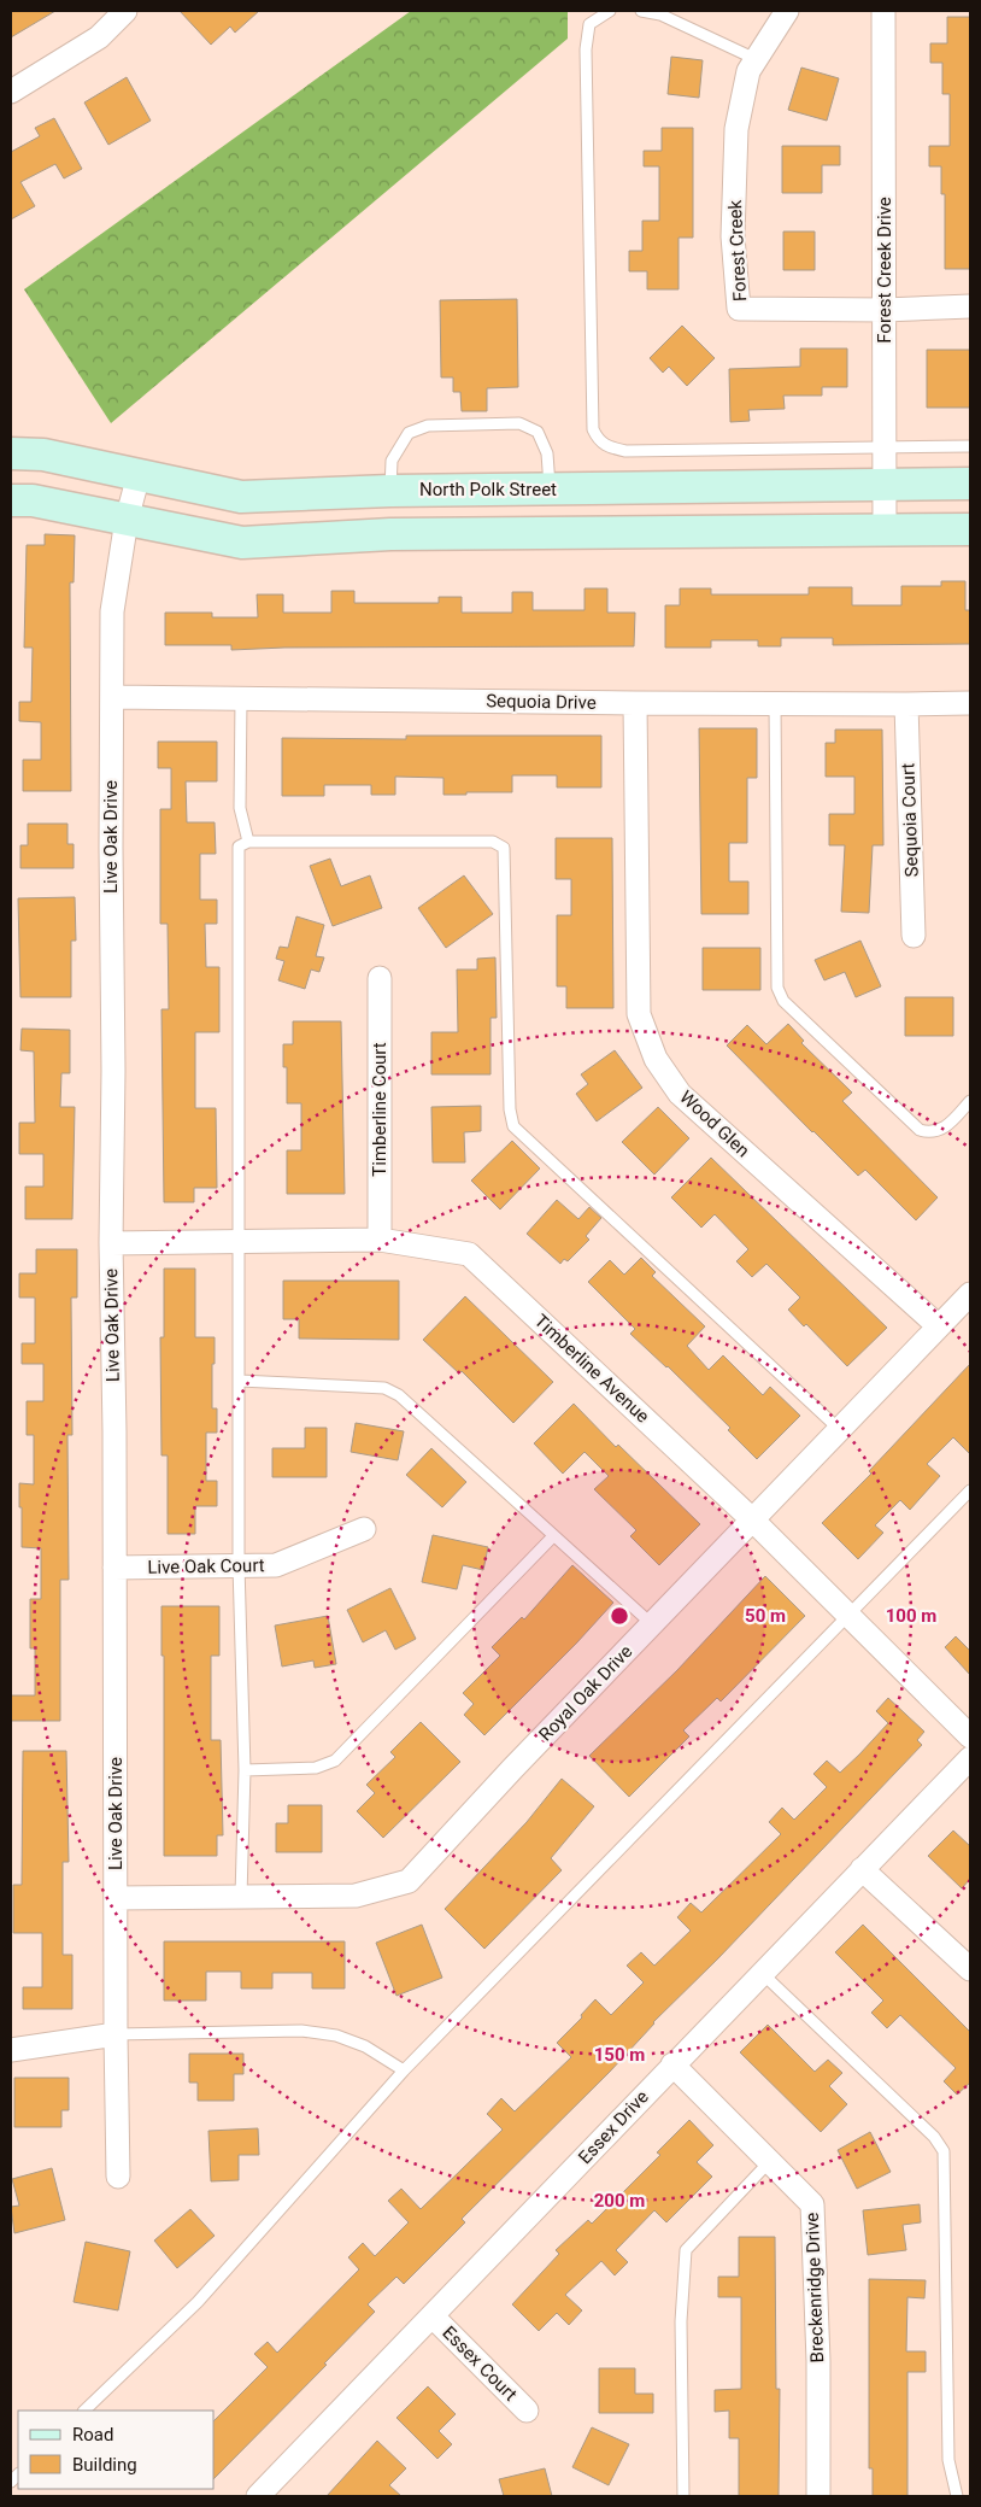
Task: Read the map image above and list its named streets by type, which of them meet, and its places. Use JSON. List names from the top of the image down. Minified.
{"streets":{"main road":["North Polk Street"],"street":["Forest Creek","Forest Creek Drive","Sequoia Drive","Sequoia Court","Live Oak Drive","Timberline Court","Wood Glen","Timberline Avenue","Live Oak Court","Royal Oak Drive","Essex Drive","Breckenridge Drive","Essex Court"]},"crossings":[["Forest Creek","Forest Creek Drive"],["Forest Creek Drive","North Polk Street"],["North Polk Street","Live Oak Drive"],["Sequoia Drive","Sequoia Court"],["Sequoia Drive","Live Oak Drive"],["Sequoia Drive","Wood Glen"],["Live Oak Drive","Timberline Avenue"],["Live Oak Drive","Live Oak Court"],["Live Oak Drive","Royal Oak Drive"],["Timberline Court","Timberline Avenue"],["Wood Glen","Royal Oak Drive"],["Timberline Avenue","Royal Oak Drive"],["Essex Drive","Breckenridge Drive"],["Essex Drive","Essex Court"]],"legend":["Road","Building"],"rings":["50 m","100 m","150 m","200 m"]}
